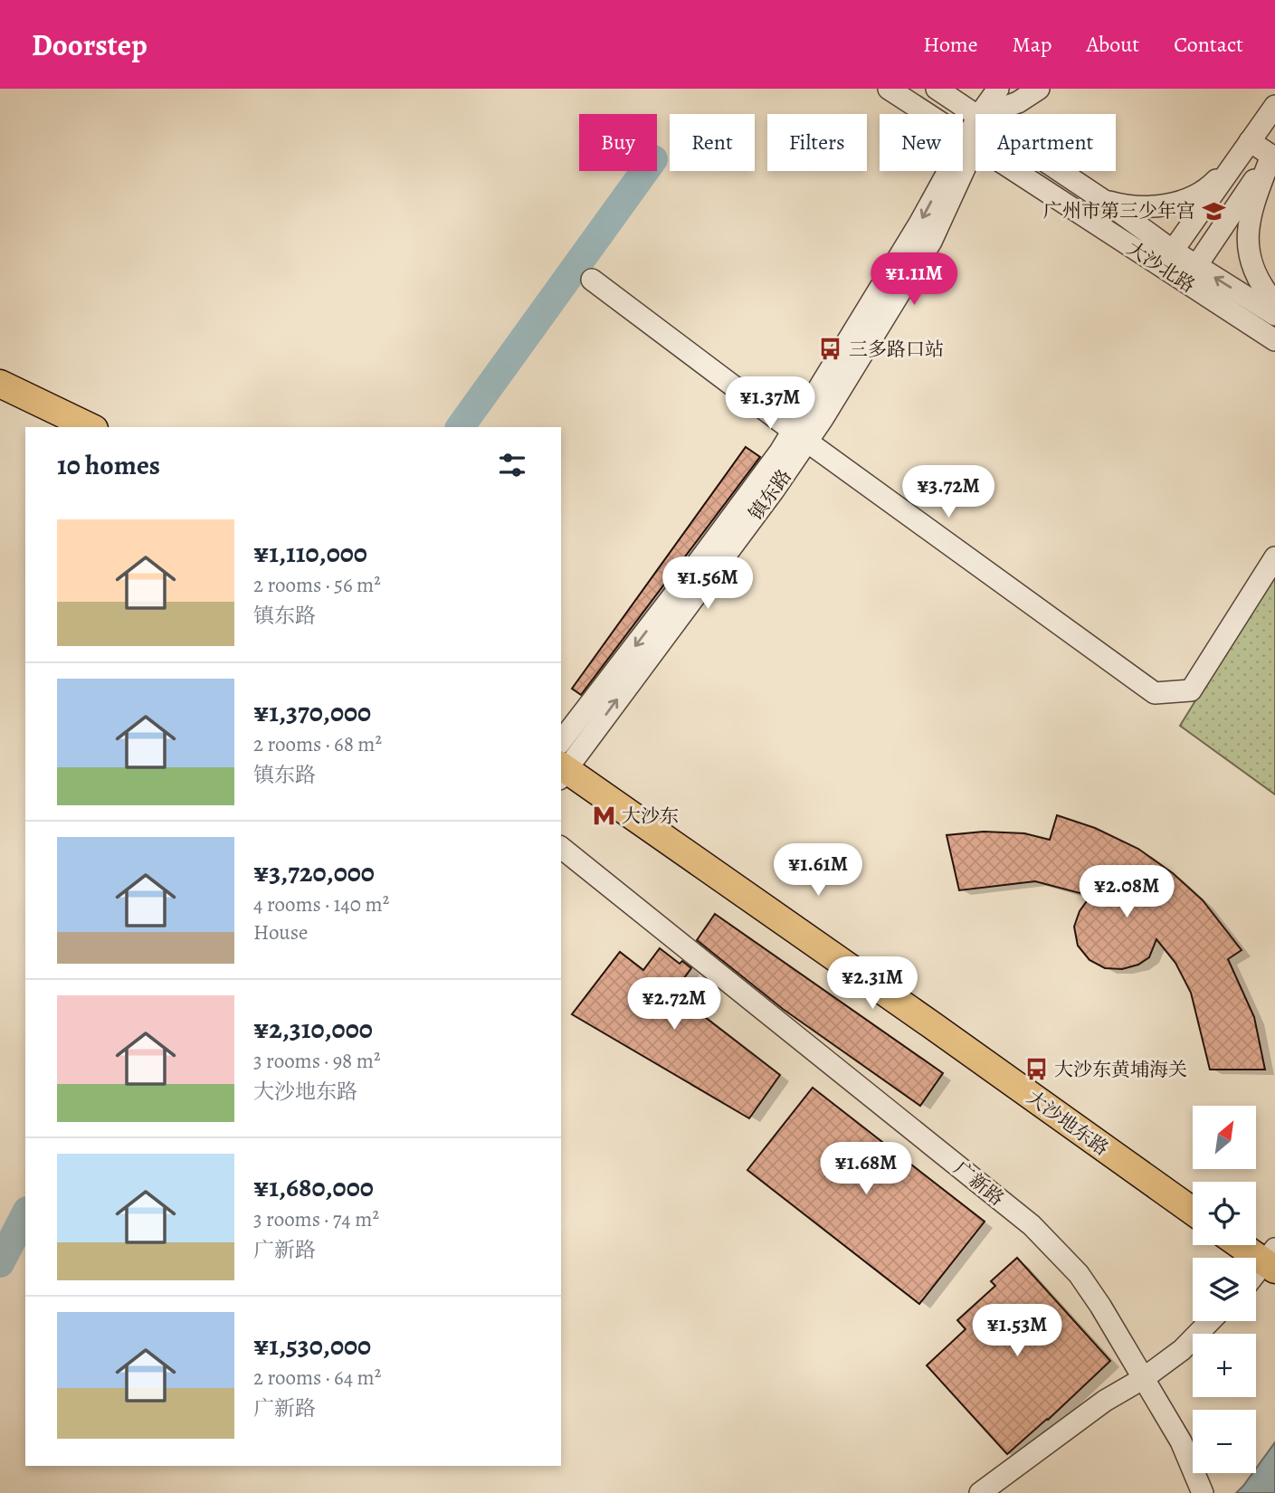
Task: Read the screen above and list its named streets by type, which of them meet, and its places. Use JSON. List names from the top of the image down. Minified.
{"streets":{"main road":["大沙地东路"],"street":["大沙北路","镇东路","广新路"]},"crossings":[["大沙北路","镇东路"],["镇东路","大沙地东路"]],"places":{"school or university":["广州市第三少年宫"],"bus stop":["三多路口站","大沙东黄埔海关"],"metro station":["大沙东"]},"north":"top right","page":{"header":"Doorstep","nav":["Home","Map","About","Contact"],"chip":["Buy","Rent","Filters","New","Apartment"],"price":["¥1.11M","¥1.37M","¥3.72M","¥1.56M","¥1.61M","¥2.08M","¥2.31M","¥2.72M","¥1.68M","¥1.53M"],"heading":"10 homes","list":[{"name":"¥1,110,000","note":"2 rooms · 56 m² · 镇东路"},{"name":"¥1,370,000","note":"2 rooms · 68 m² · 镇东路"},{"name":"¥3,720,000","note":"4 rooms · 140 m² · House"},{"name":"¥2,310,000","note":"3 rooms · 98 m² · 大沙地东路"},{"name":"¥1,680,000","note":"3 rooms · 74 m² · 广新路"},{"name":"¥1,530,000","note":"2 rooms · 64 m² · 广新路"}],"map_buttons":["+","−"]}}
